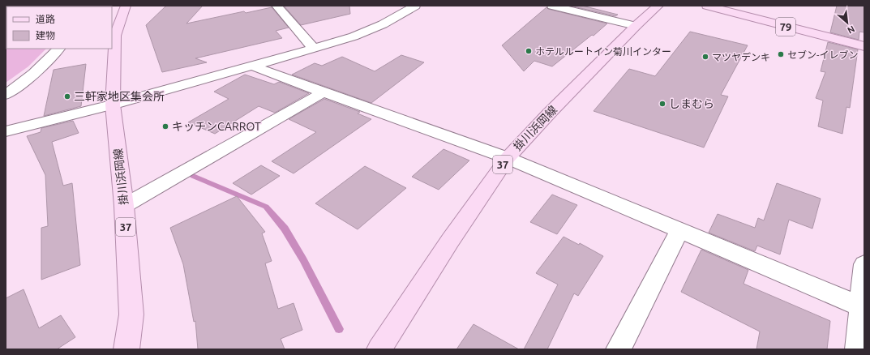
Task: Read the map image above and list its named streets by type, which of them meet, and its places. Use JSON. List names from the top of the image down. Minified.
{"streets":{"main road":["79","掛川浜岡線","37"]},"places":["ホテルルートイン菊川インター","セブン-イレブン","マツヤデンキ","三軒家地区集会所","しまむら","キッチンCARROT"],"legend":["道路","建物"],"north":"bottom right"}
